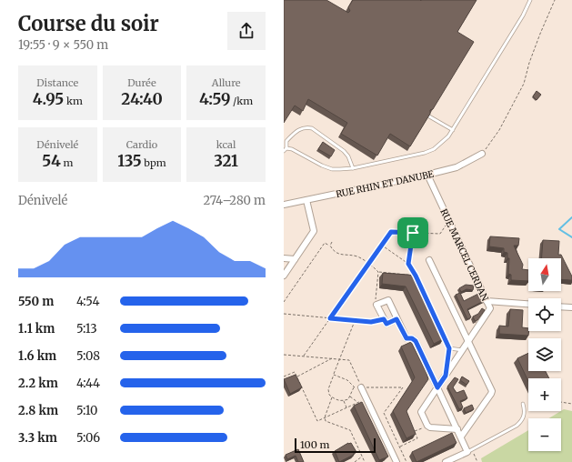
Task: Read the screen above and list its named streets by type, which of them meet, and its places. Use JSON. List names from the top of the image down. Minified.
{"streets":{"street":["RUE RHIN ET DANUBE","RUE MARCEL CERDAN"]},"crossings":[["RUE RHIN ET DANUBE","RUE MARCEL CERDAN"]],"scale_bar":"100 m","north":"top","page":{"heading":["Course du soir","19:55 · 9 × 550 m"],"stats":[["Distance","4.95 km"],["Durée","24:40"],["Allure","4:59 /km"],["Dénivelé","54 m"],["Cardio","135 bpm"],["kcal","321"]],"chart":["Dénivelé","274–280 m"],"map_buttons":["+","−"],"list":[{"name":"550 m","note":"4:54"},{"name":"1.1 km","note":"5:13"},{"name":"1.6 km","note":"5:08"},{"name":"2.2 km","note":"4:44"},{"name":"2.8 km","note":"5:10"},{"name":"3.3 km","note":"5:06"}],"scale":"100 m"}}
